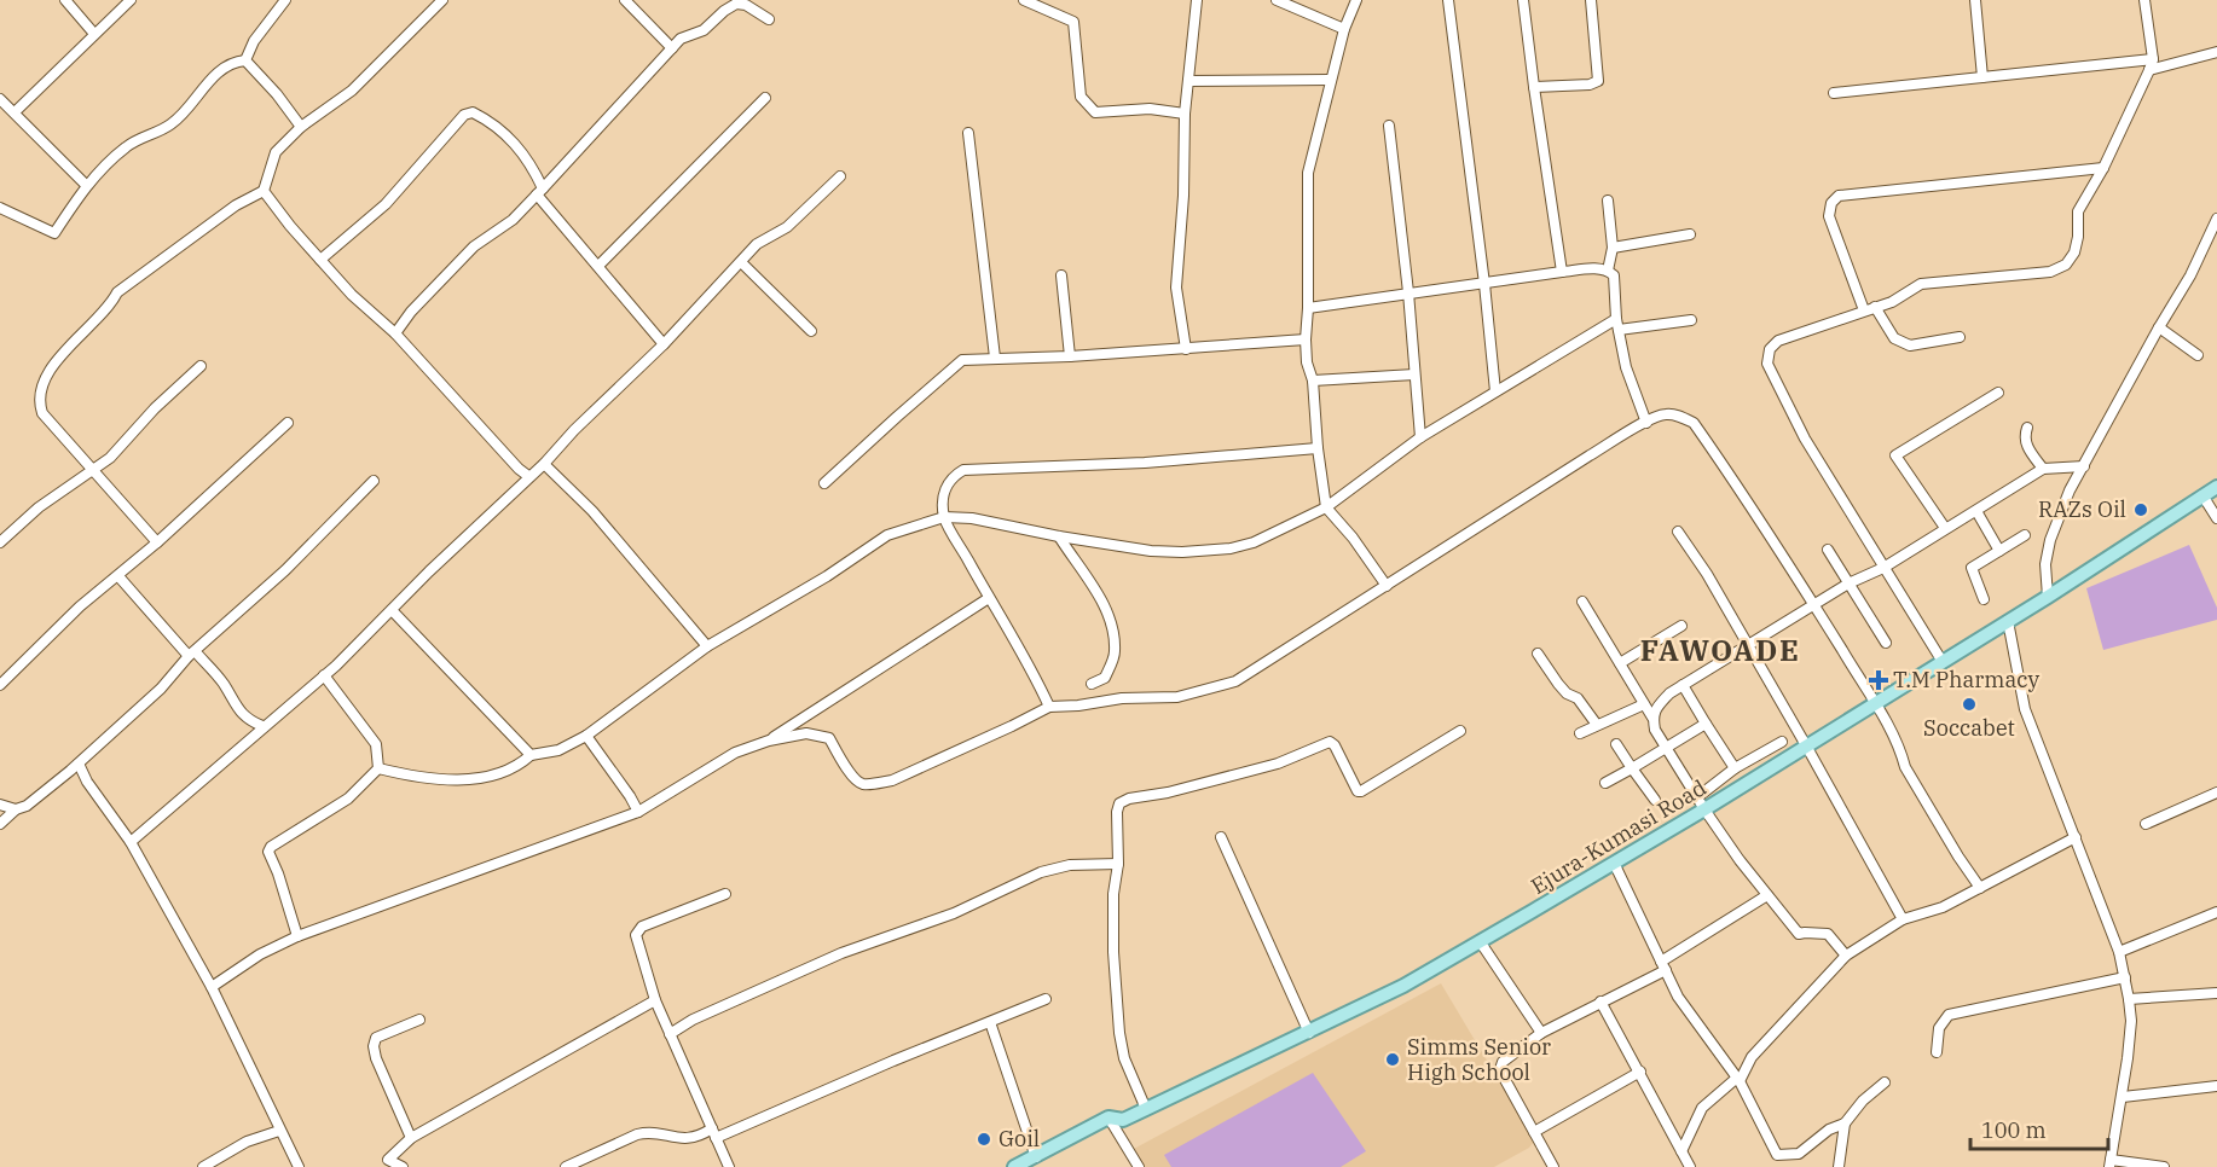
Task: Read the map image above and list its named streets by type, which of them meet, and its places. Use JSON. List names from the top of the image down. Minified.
{"streets":{"main road":["Ejura-Kumasi Road"]},"districts":["FAWOADE"],"places":{"other":["RAZs Oil","Soccabet","Simms Senior High School","Goil"],"health":["T.M Pharmacy"]},"scale_bar":"100 m"}
